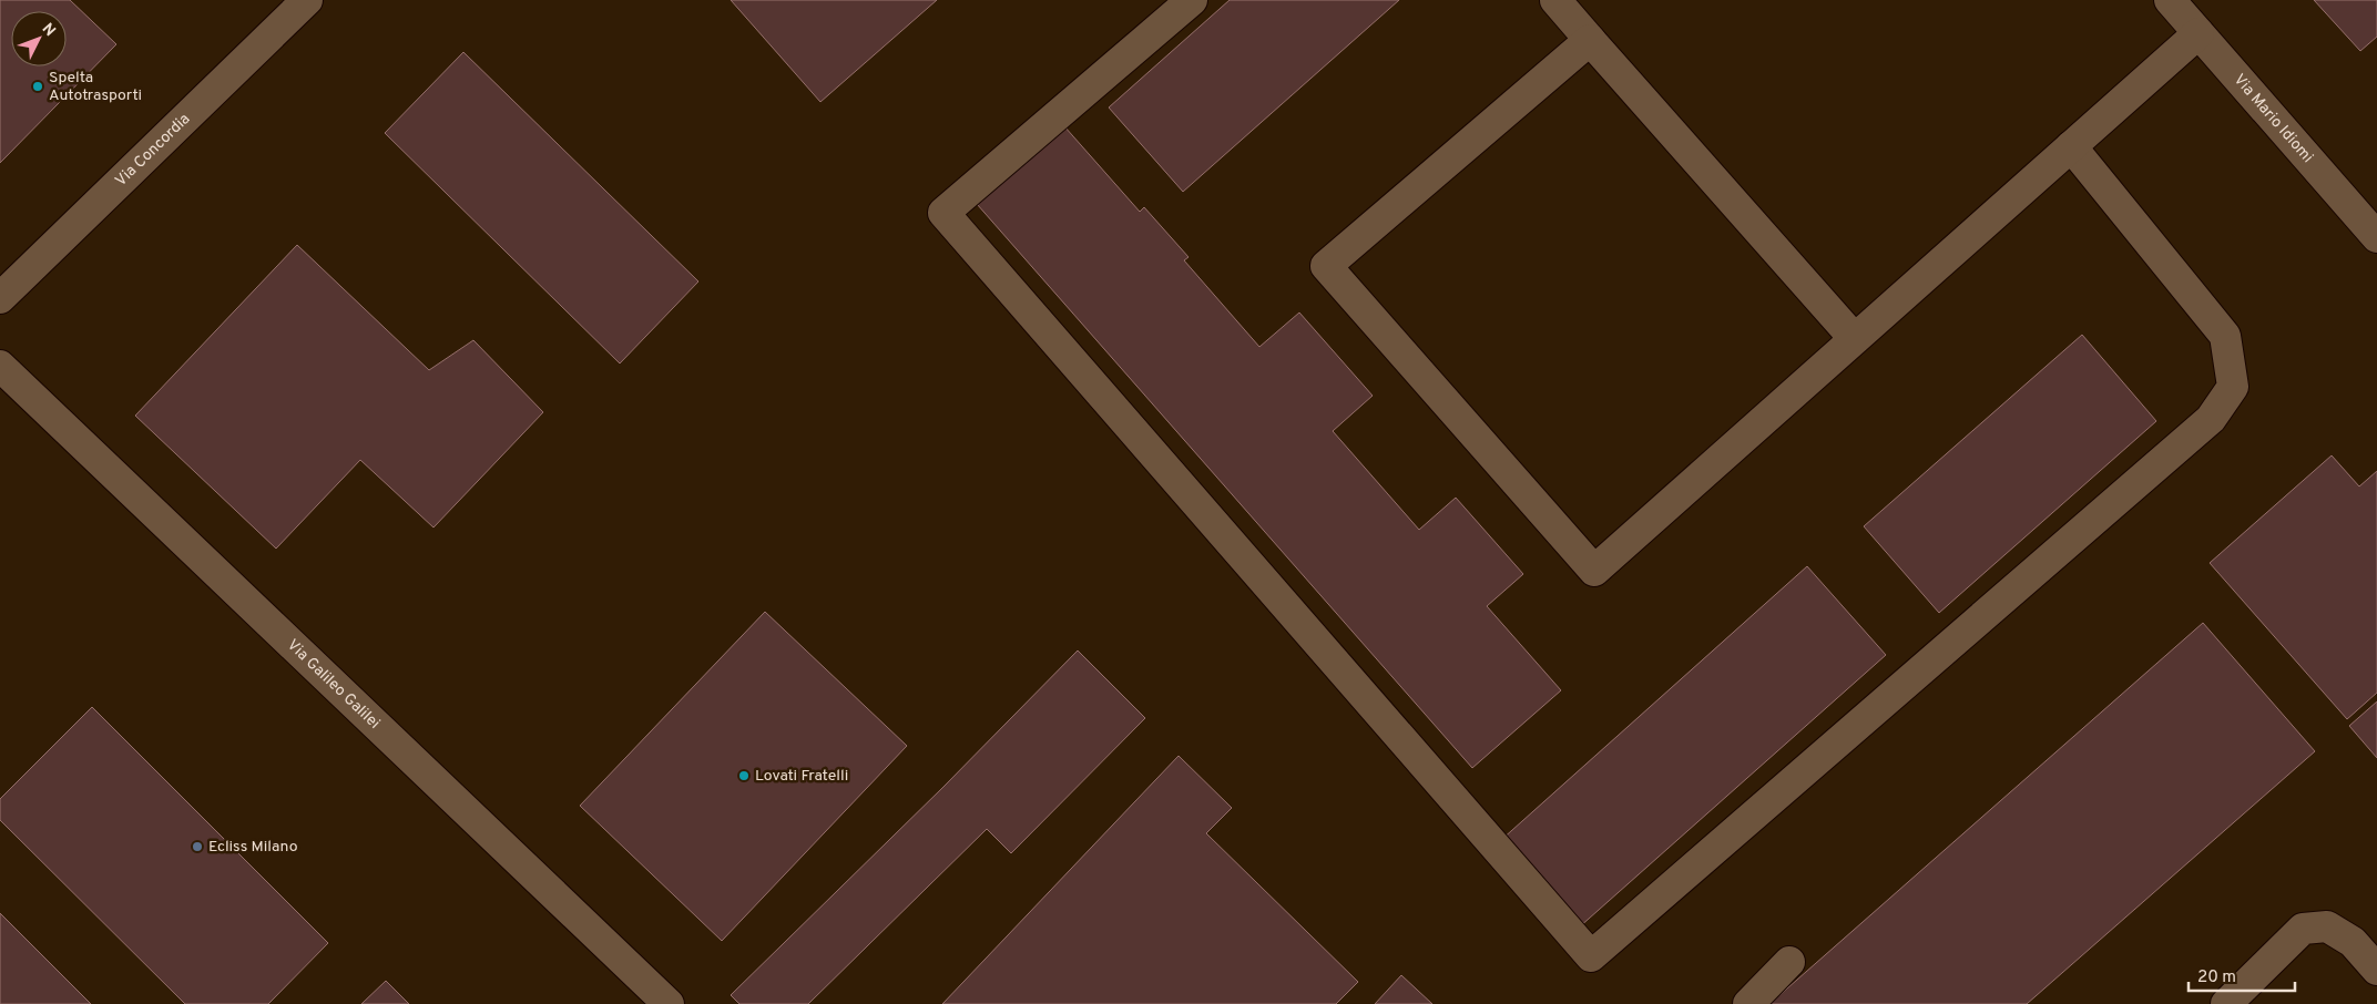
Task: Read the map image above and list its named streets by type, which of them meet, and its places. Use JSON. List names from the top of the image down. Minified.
{"streets":{"street":["Via Mario Idiomi","Via Concordia","Via Galileo Galilei"]},"places":["Spelta Autotrasporti","Lovati Fratelli","Ecliss Milano"],"scale_bar":"20 m","north":"top right"}
